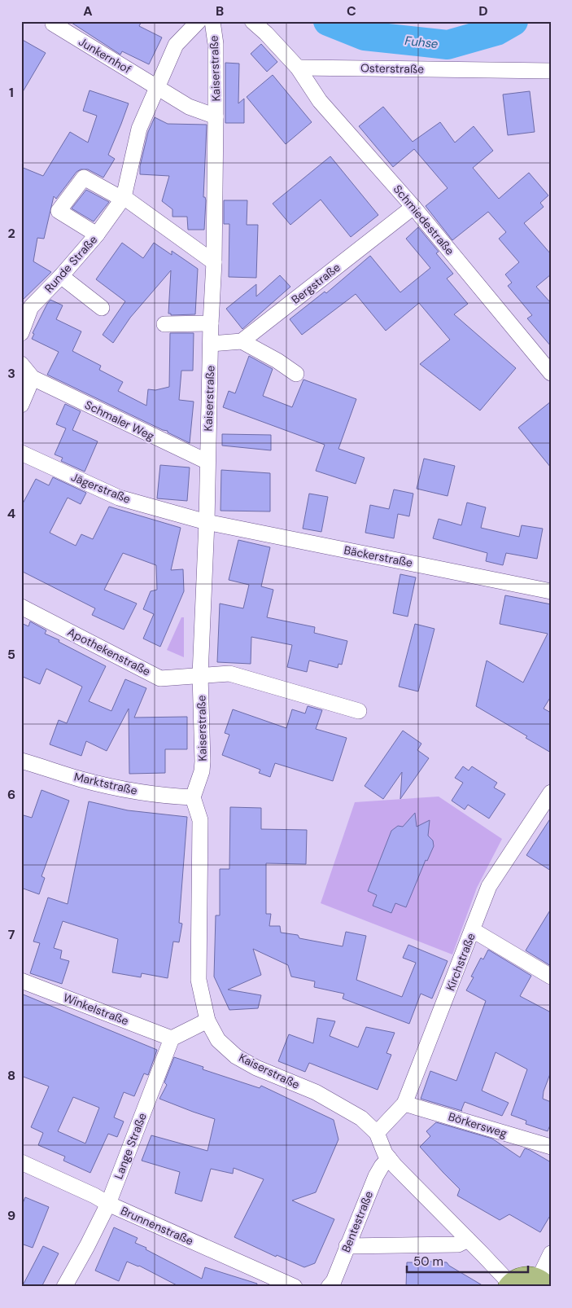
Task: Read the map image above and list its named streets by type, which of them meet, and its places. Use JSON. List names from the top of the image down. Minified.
{"streets":{"street":["Junkernhof","Kaiserstraße","Osterstraße","Schmiedestraße","Runde Straße","Bergstraße","Schmaler Weg","Jägerstraße","Bäckerstraße","Apothekenstraße","Marktstraße","Kirchstraße","Winkelstraße","Börkersweg","Lange Straße","Bentestraße","Brunnenstraße"]},"crossings":[["Junkernhof","Runde Straße"],["Kaiserstraße","Schmaler Weg"],["Kaiserstraße","Jägerstraße"],["Kaiserstraße","Bäckerstraße"],["Kaiserstraße","Apothekenstraße"],["Kaiserstraße","Marktstraße"],["Kaiserstraße","Kirchstraße"],["Kaiserstraße","Bentestraße"],["Osterstraße","Schmiedestraße"],["Schmiedestraße","Bergstraße"],["Jägerstraße","Bäckerstraße"],["Kirchstraße","Börkersweg"],["Winkelstraße","Lange Straße"],["Lange Straße","Brunnenstraße"]],"water":["Fuhse"],"scale_bar":"50 m","grid":{"columns":["A","B","C","D"],"rows":["1","2","3","4","5","6","7","8","9"]}}
